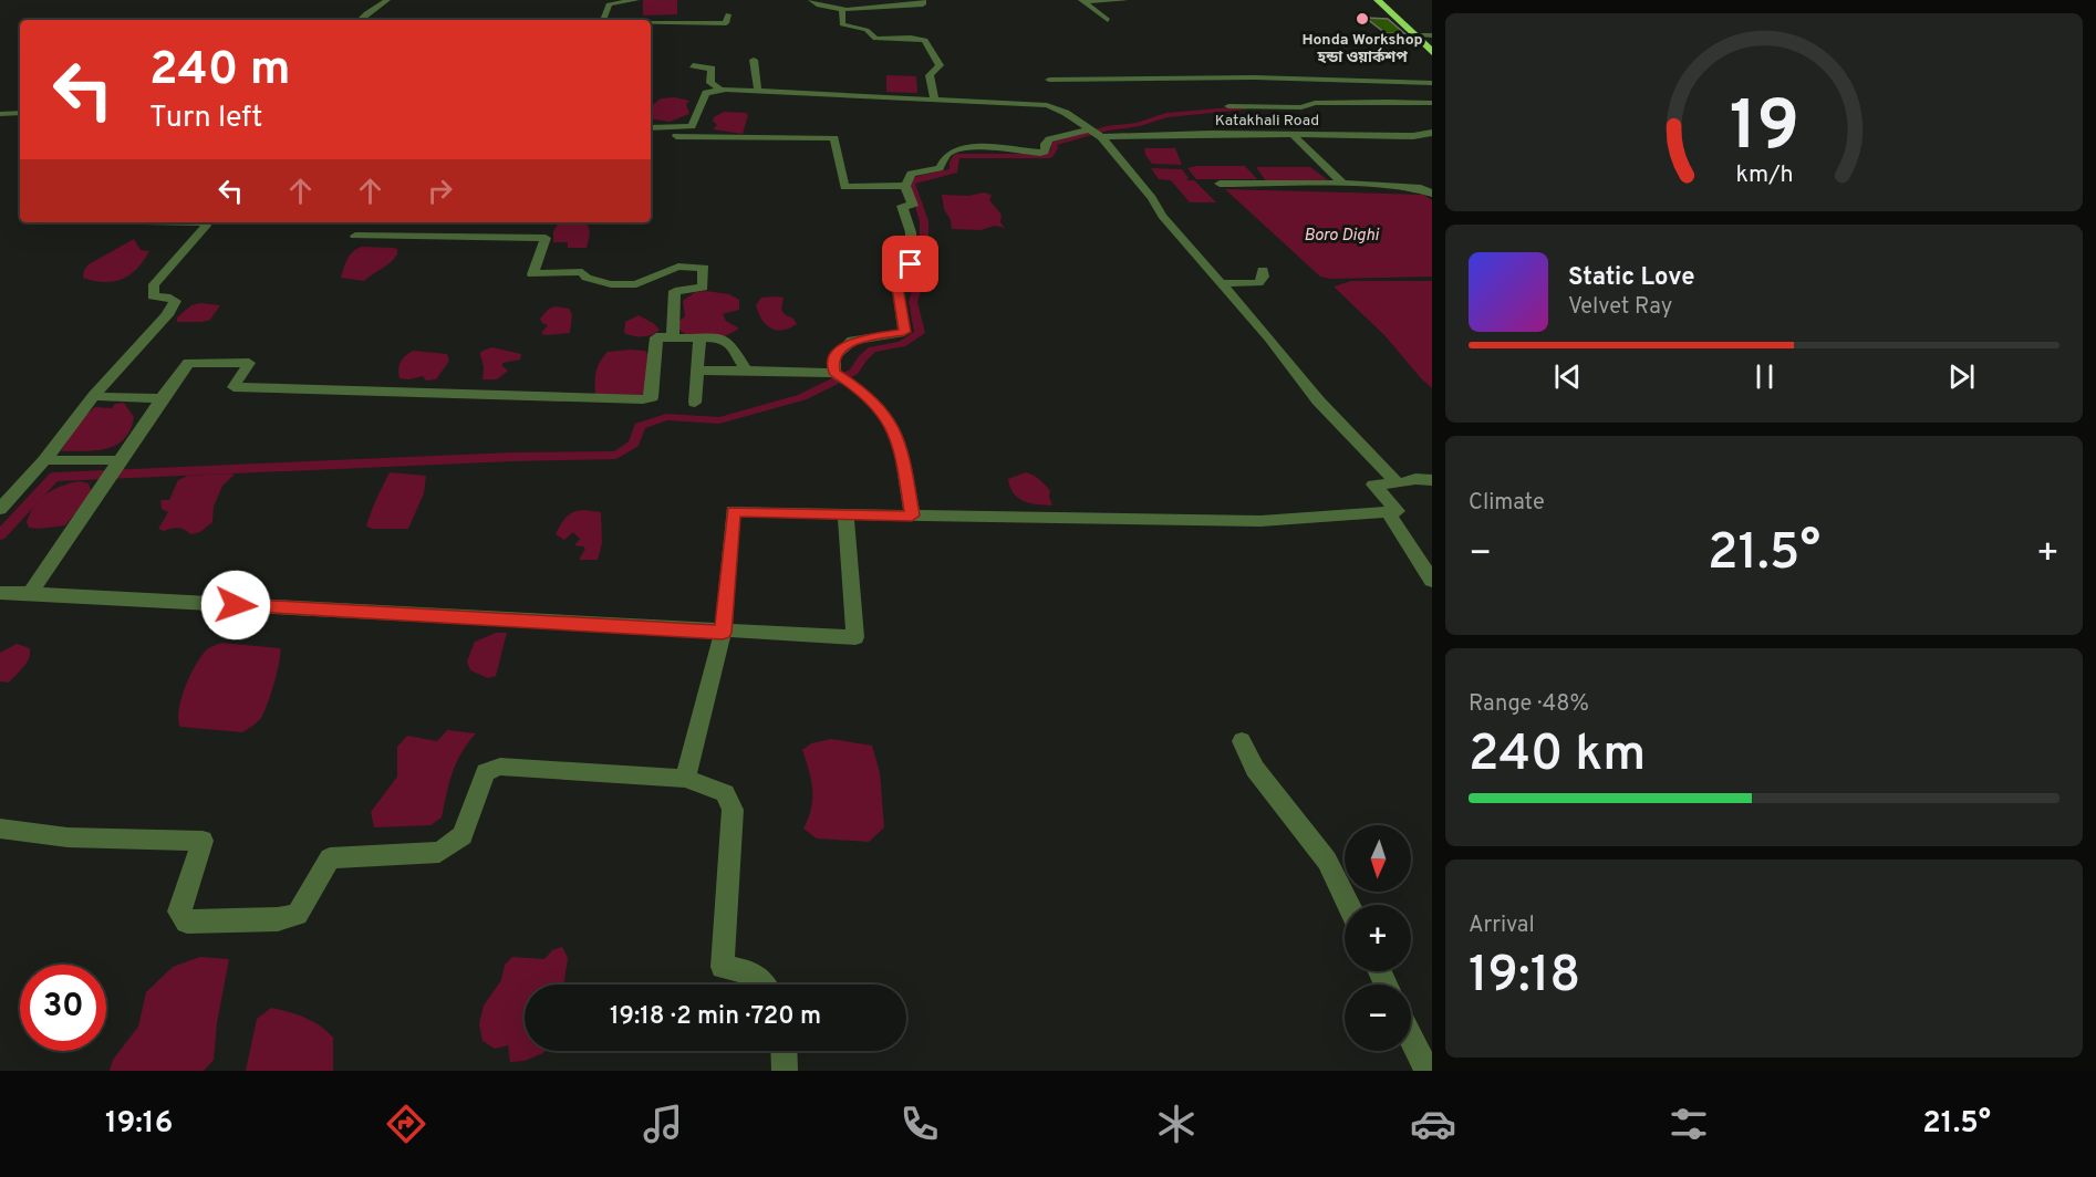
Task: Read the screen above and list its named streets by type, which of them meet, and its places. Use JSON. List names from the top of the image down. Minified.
{"streets":{"street":["Katakhali Road"]},"water":["Boro Dighi"],"places":["Honda Workshop হন্ডা ওয়ার্কশপ"],"north":"bottom","page":{"turn":["240 m","Turn left"],"song":["Static Love","Velvet Ray"],"tile":["Climate",["Range · 48%","240 km"],["Arrival","19:18"]],"heat":["−","21.5°","+"],"map_buttons":["+","−"],"limit":"30","trip":"19:18 · 2 min · 720 m","tabs":["19:16","21.5°"],"gauge":["19","km/h"]}}
